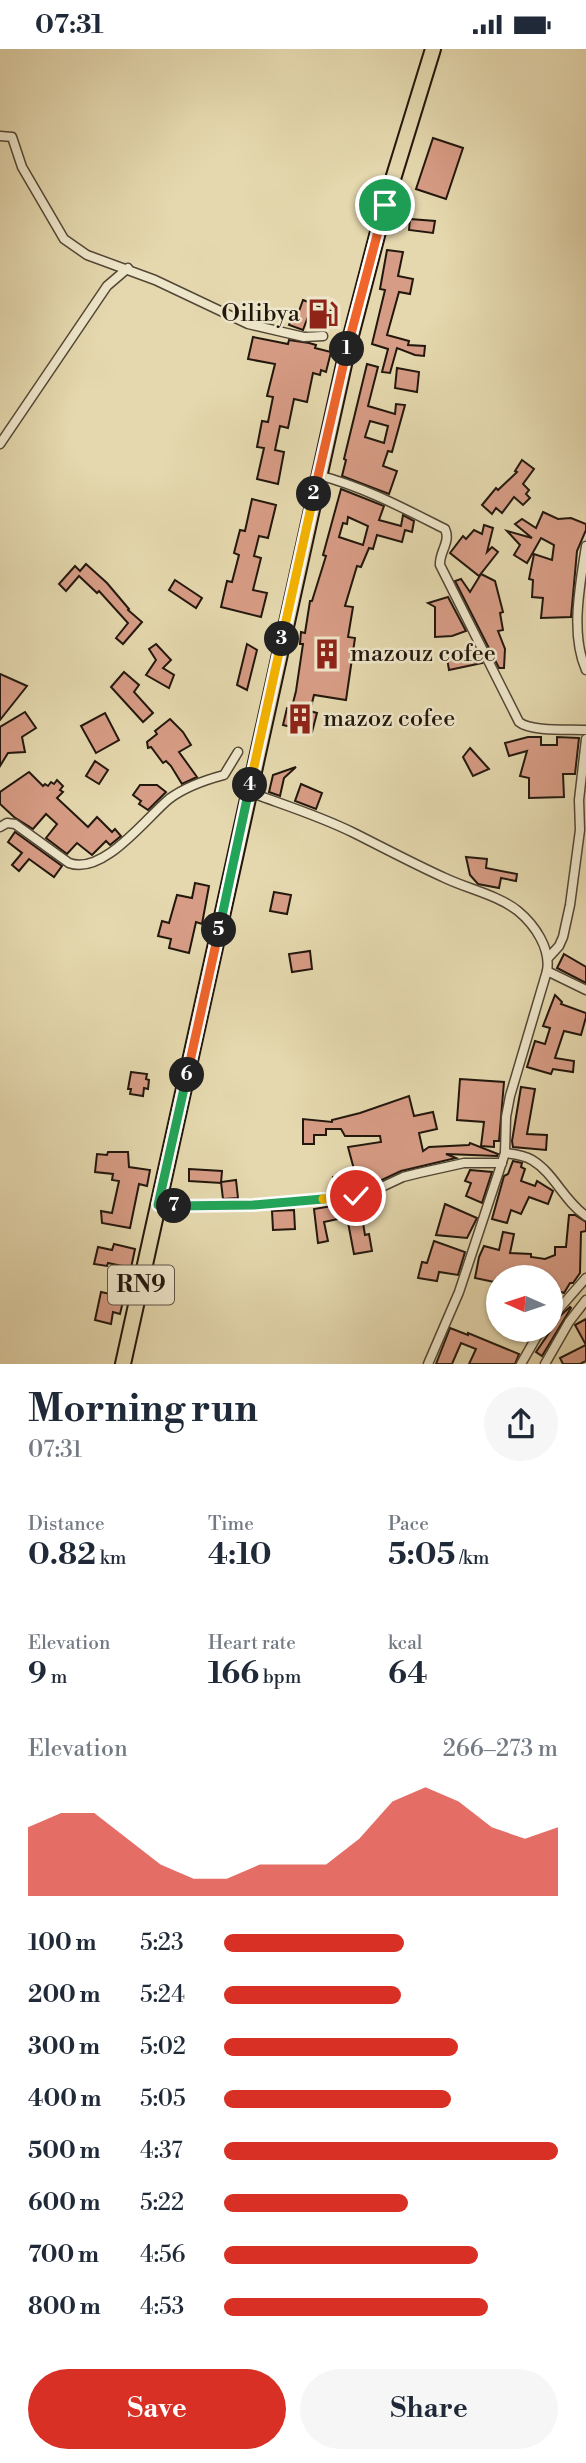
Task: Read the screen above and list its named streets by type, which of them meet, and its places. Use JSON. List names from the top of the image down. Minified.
{"streets":{"main road":["RN9"]},"places":{"fuel station":["Oilibya"],"building":["mazouz cofee","mazoz cofee"]},"north":"left","page":{"status":"07:31","pins":["1","2","3","4","5","6","7"],"heading":["Morning run","07:31"],"stats":[["Distance","0.82 km"],["Time","4:10"],["Pace","5:05 /km"],["Elevation","9 m"],["Heart rate","166 bpm"],["kcal","64"]],"chart":["Elevation","266–273 m"],"list":[{"name":"100 m","note":"5:23"},{"name":"200 m","note":"5:24"},{"name":"300 m","note":"5:02"},{"name":"400 m","note":"5:05"},{"name":"500 m","note":"4:37"},{"name":"600 m","note":"5:22"},{"name":"700 m","note":"4:56"},{"name":"800 m","note":"4:53"}],"buttons":["Save","Share"]}}
